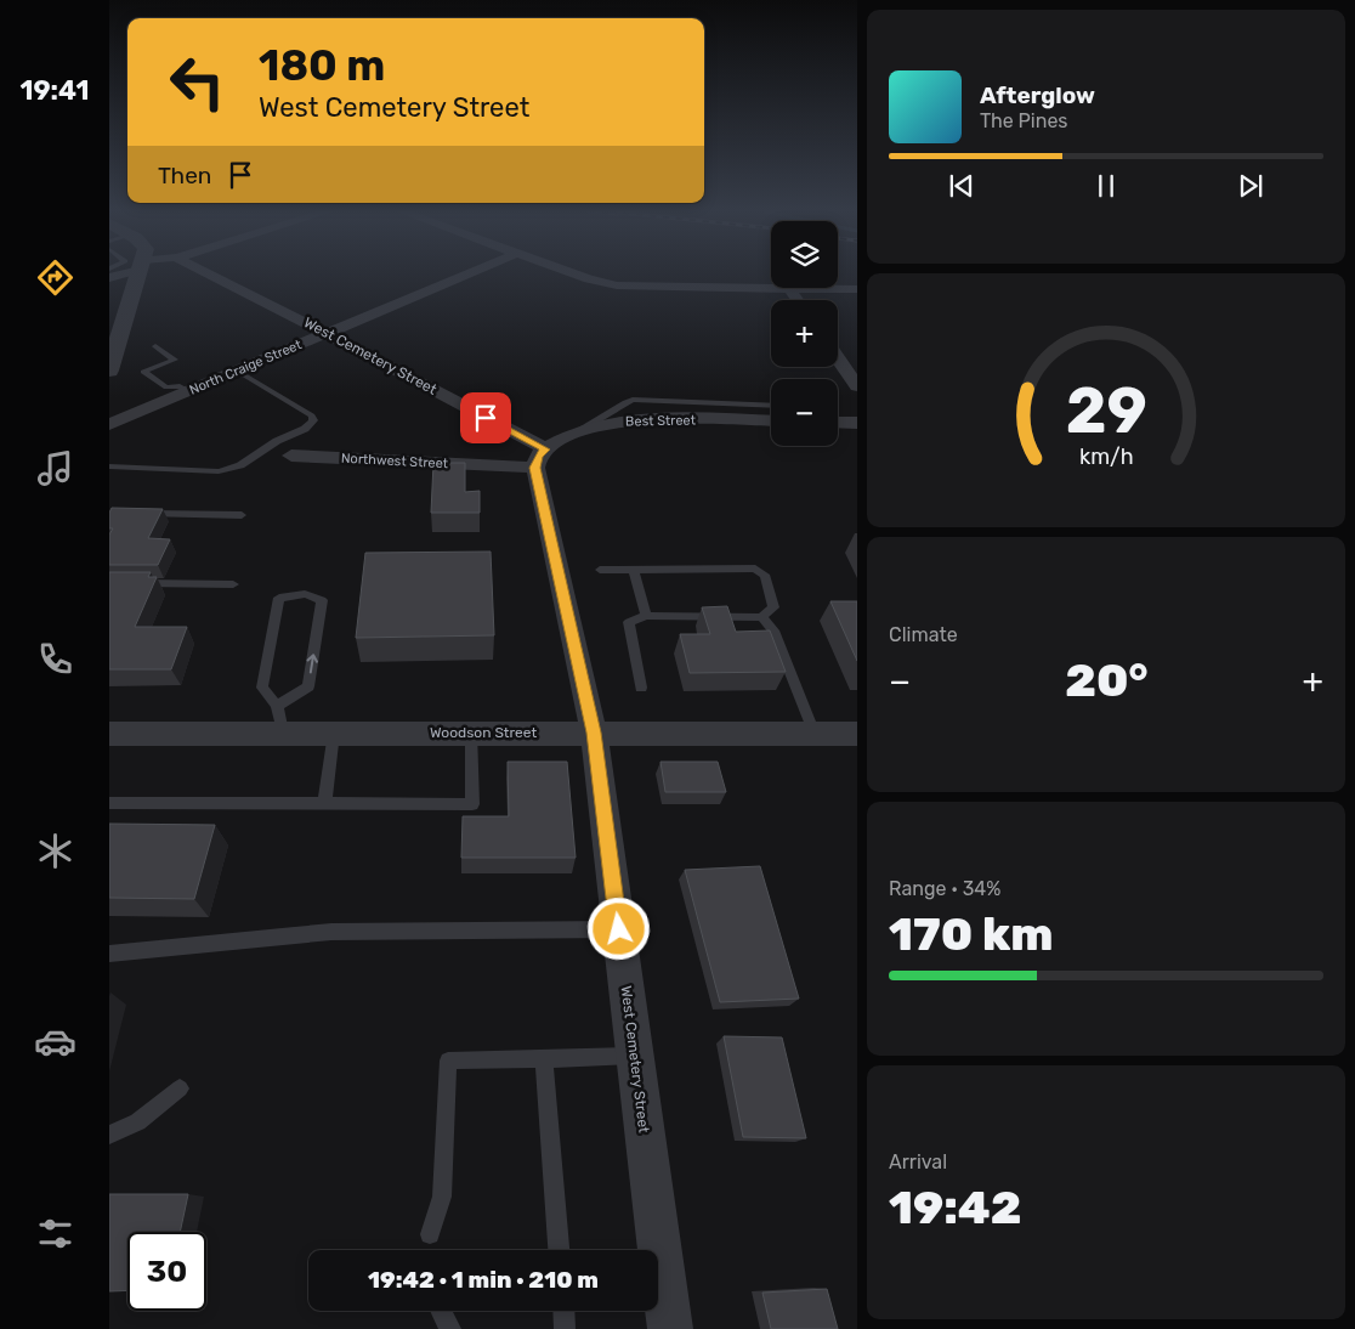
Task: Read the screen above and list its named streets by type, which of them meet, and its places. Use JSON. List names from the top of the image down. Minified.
{"streets":{"street":["West Cemetery Street","North Craige Street","Best Street","Northwest Street","Woodson Street"]},"crossings":[["West Cemetery Street","North Craige Street"],["West Cemetery Street","Best Street"],["West Cemetery Street","Northwest Street"],["West Cemetery Street","Woodson Street"],["Best Street","Northwest Street"]],"page":{"tabs":"19:41","turn":["180 m","West Cemetery Street"],"song":["Afterglow","The Pines"],"then":"Then","map_buttons":["+","−"],"tile":["Climate",["Range · 34%","170 km"],["Arrival","19:42"]],"heat":["−","20°","+"],"limit":"30","trip":"19:42 · 1 min · 210 m","gauge":["29","km/h"]}}
